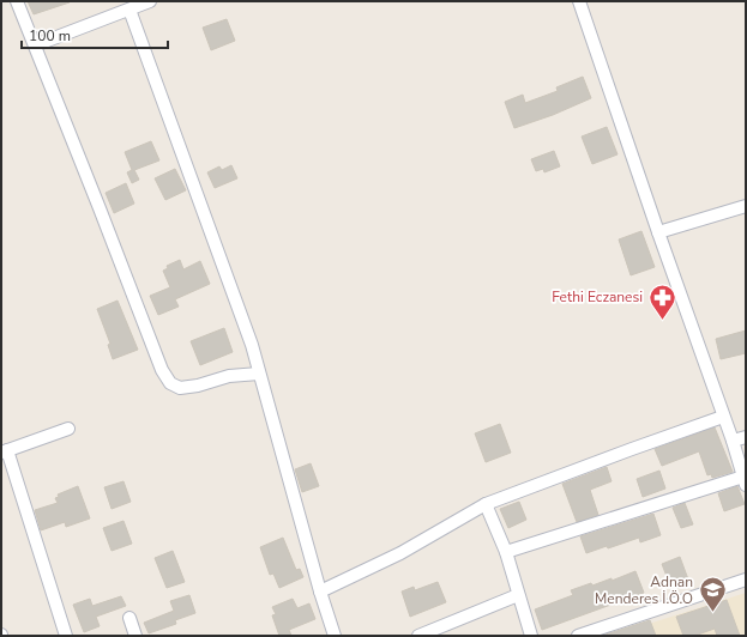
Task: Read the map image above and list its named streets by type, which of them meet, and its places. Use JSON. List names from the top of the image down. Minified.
{"places":{"pharmacy":["Fethi Eczanesi"],"school or university":["Adnan Menderes İ.Ö.O"]},"scale_bar":"100 m"}
